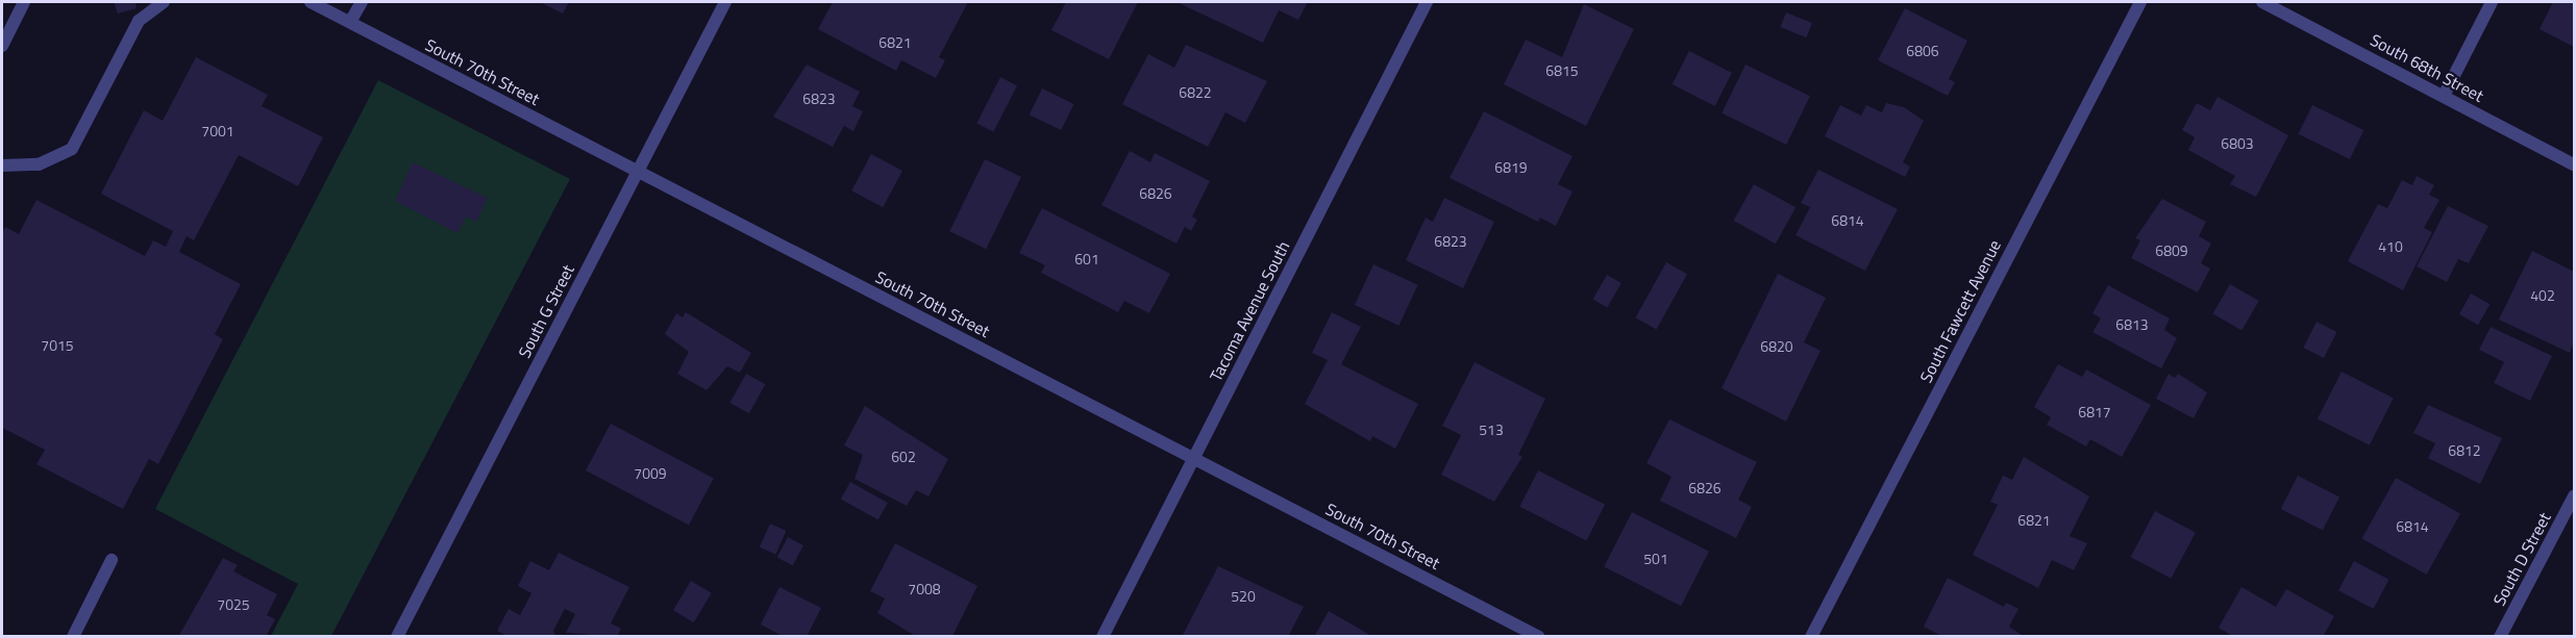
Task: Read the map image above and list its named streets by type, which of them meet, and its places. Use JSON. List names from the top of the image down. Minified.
{"streets":{"street":["South 68th Street","South 70th Street","South G Street","Tacoma Avenue South","South Fawcett Avenue","South D Street"]},"crossings":[["South 70th Street","South G Street"],["South 70th Street","Tacoma Avenue South"]],"house_numbers":["6821","6806","6815","6822","6823","7001","6803","6819","6826","6814","6823","410","6809","601","402","6813","7015","6820","6817","513","6812","602","7009","6826","6821","6814","501","7008","520","7025"]}
